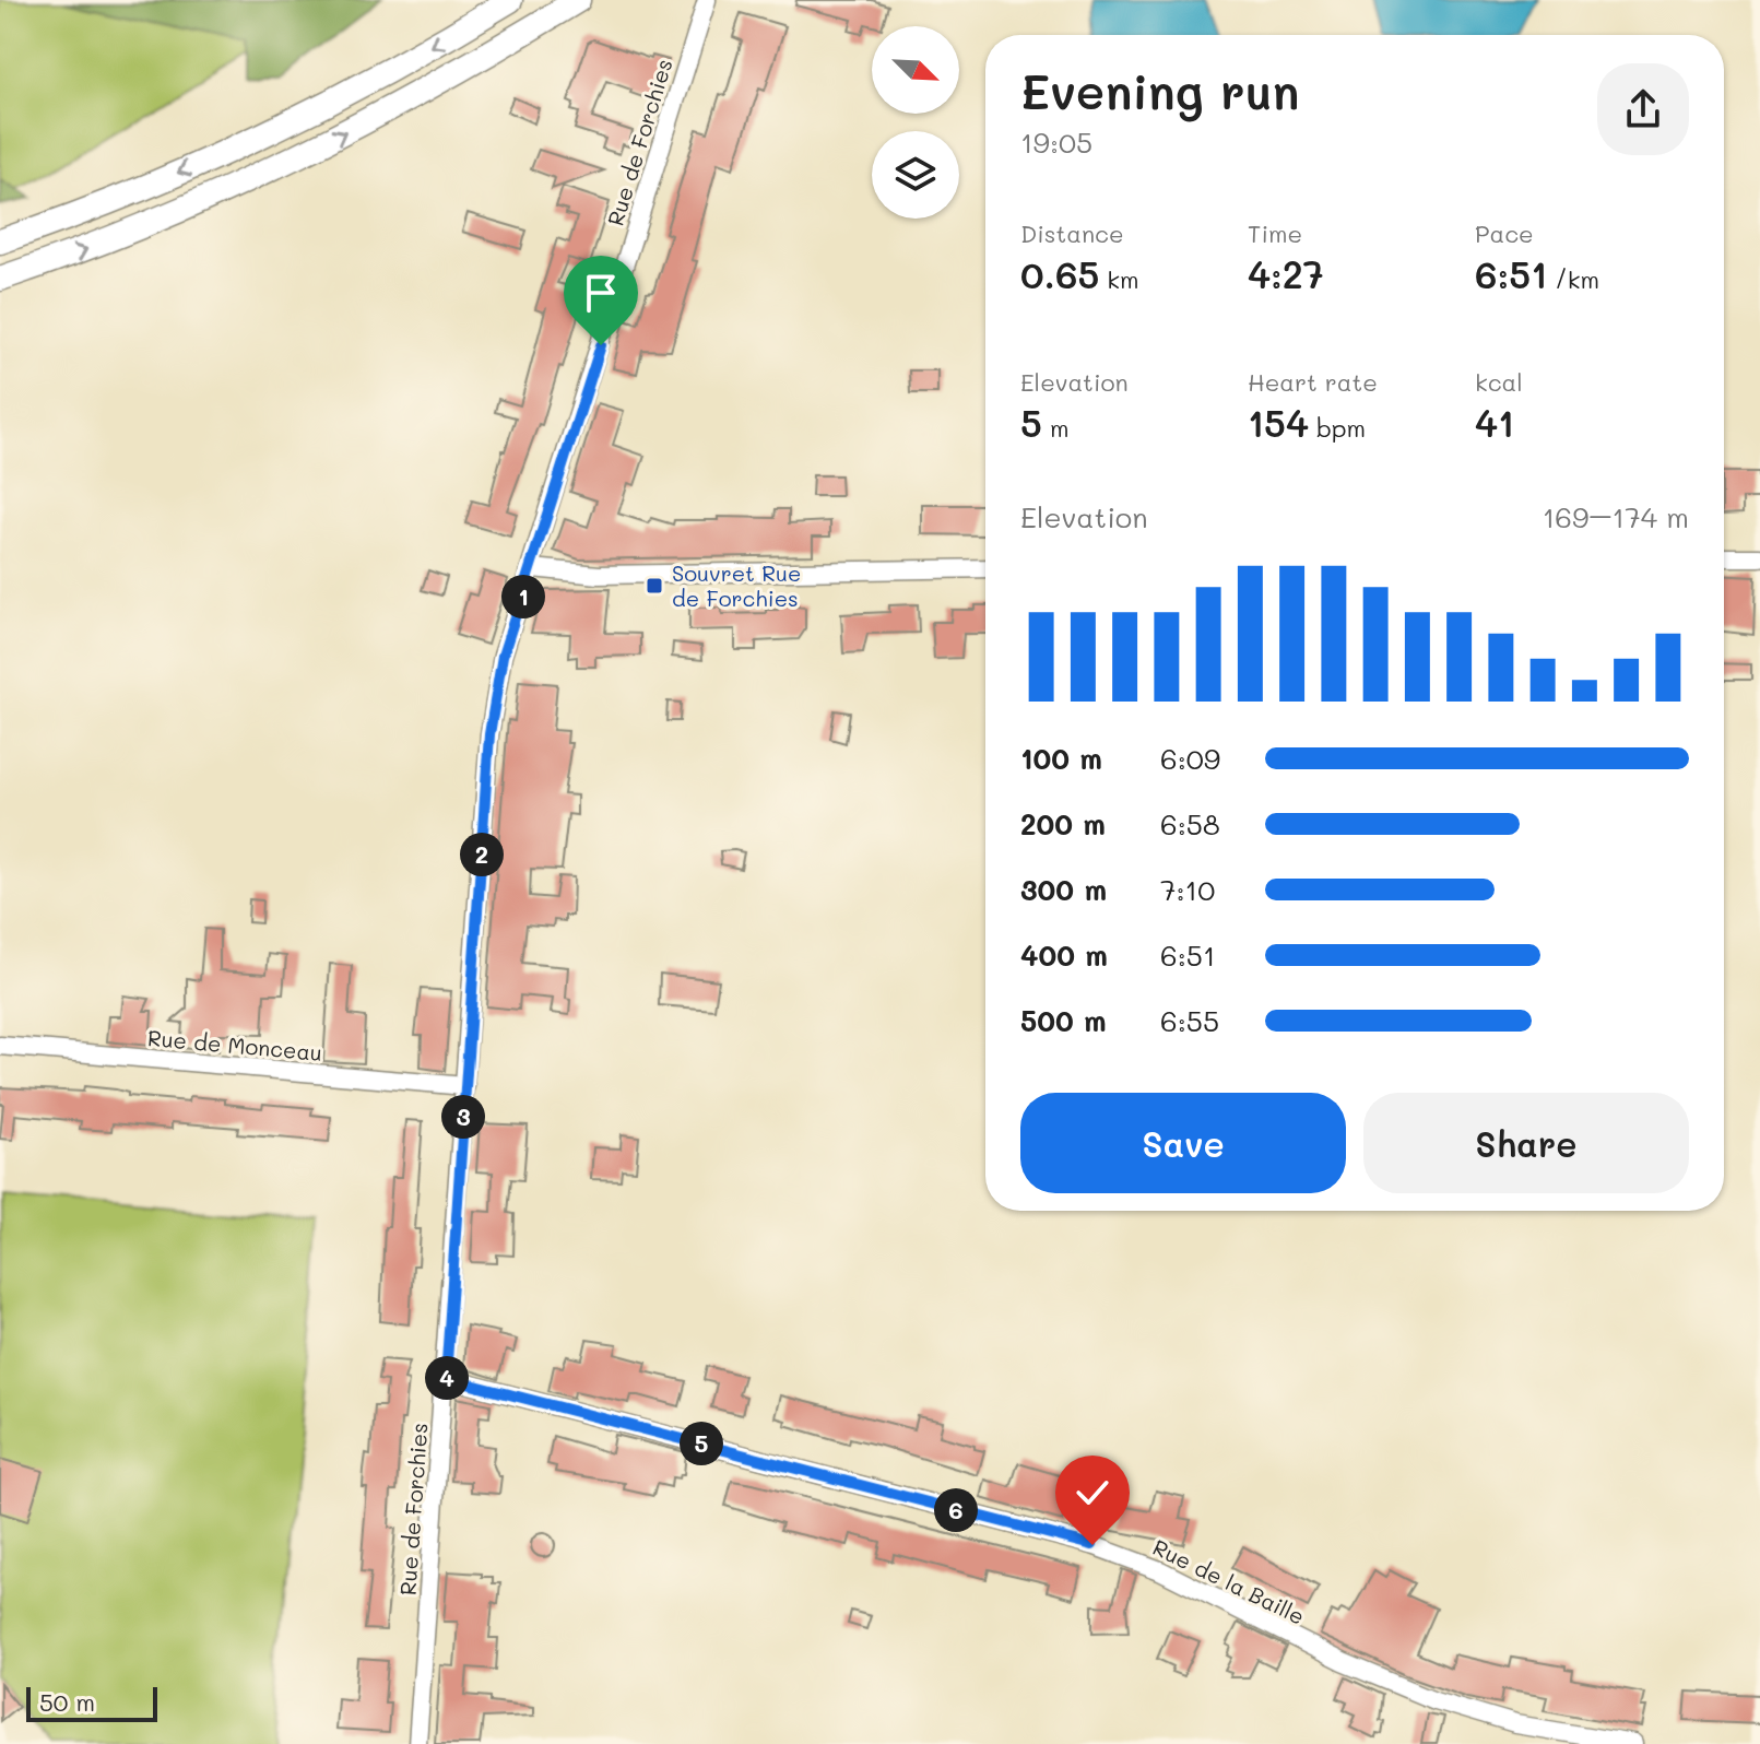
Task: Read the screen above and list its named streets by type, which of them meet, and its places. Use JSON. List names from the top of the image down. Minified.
{"streets":{"street":["Rue de Forchies","Rue de Monceau","Rue de la Baille"]},"crossings":[["Rue de Forchies","Rue de Monceau"],["Rue de Forchies","Rue de la Baille"]],"places":{"transit":["Souvret Rue de Forchies"]},"scale_bar":"50 m","north":"bottom right","page":{"heading":["Evening run","19:05"],"stats":[["Distance","0.65 km"],["Time","4:27"],["Pace","6:51 /km"],["Elevation","5 m"],["Heart rate","154 bpm"],["kcal","41"]],"chart":["Elevation","169–174 m"],"pins":["1","2","3","4","5","6"],"list":[{"name":"100 m","note":"6:09"},{"name":"200 m","note":"6:58"},{"name":"300 m","note":"7:10"},{"name":"400 m","note":"6:51"},{"name":"500 m","note":"6:55"}],"buttons":["Save","Share"],"scale":"50 m"}}
